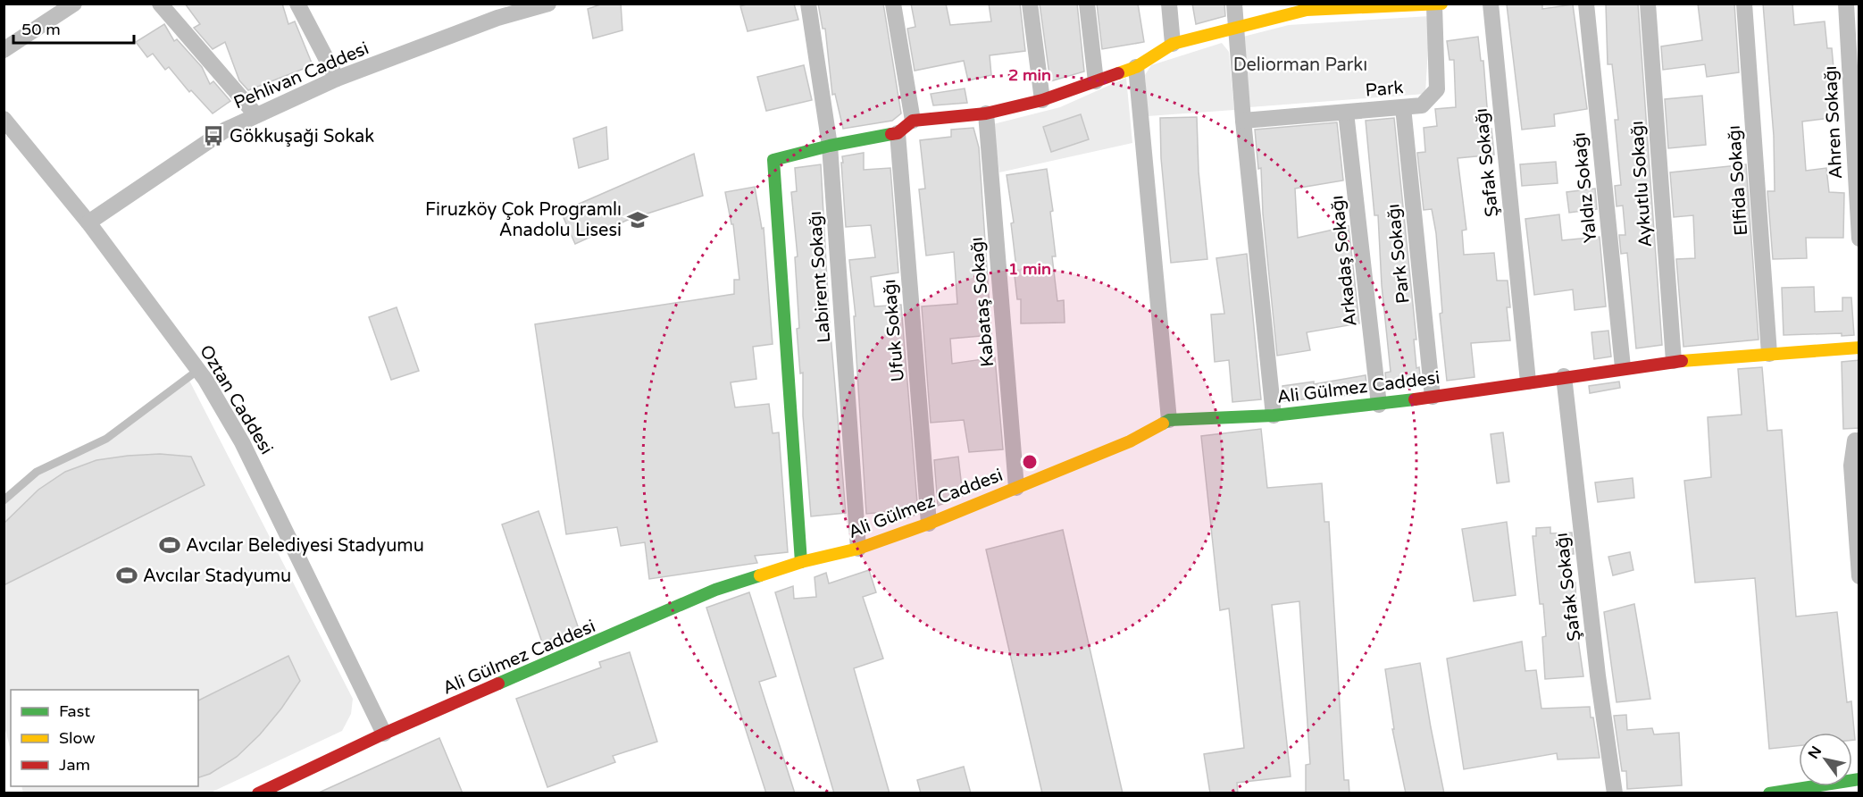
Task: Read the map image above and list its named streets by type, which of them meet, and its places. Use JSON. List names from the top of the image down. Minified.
{"streets":{"street":["Pehlivan Caddesi","Park","Ahren Sokağı","Şafak Sokağı","Elfida Sokağı","Aykutlu Sokağı","Yaldız Sokağı","Park Sokağı","Arkadaş Sokağı","Labirent Sokağı","Kabataş Sokağı","Ufuk Sokağı","Ali Gülmez Caddesi","Oztan Caddesi"]},"crossings":[["Pehlivan Caddesi","Oztan Caddesi"],["Park","Park Sokağı"],["Park","Arkadaş Sokağı"],["Şafak Sokağı","Ali Gülmez Caddesi"],["Elfida Sokağı","Ali Gülmez Caddesi"],["Aykutlu Sokağı","Ali Gülmez Caddesi"],["Yaldız Sokağı","Ali Gülmez Caddesi"],["Park Sokağı","Ali Gülmez Caddesi"],["Arkadaş Sokağı","Ali Gülmez Caddesi"],["Labirent Sokağı","Ali Gülmez Caddesi"],["Kabataş Sokağı","Ali Gülmez Caddesi"],["Ufuk Sokağı","Ali Gülmez Caddesi"],["Ali Gülmez Caddesi","Oztan Caddesi"]],"parks":["Deliorman Parkı"],"places":{"bus stop":["Gökkuşaği Sokak"],"school or university":["Firuzköy Çok Programlı Anadolu Lisesi"],"sports":["Avcılar Belediyesi Stadyumu","Avcılar Stadyumu"]},"legend":["Fast","Slow","Jam"],"scale_bar":"50 m","north":"top left","rings":["2 min","1 min"]}
